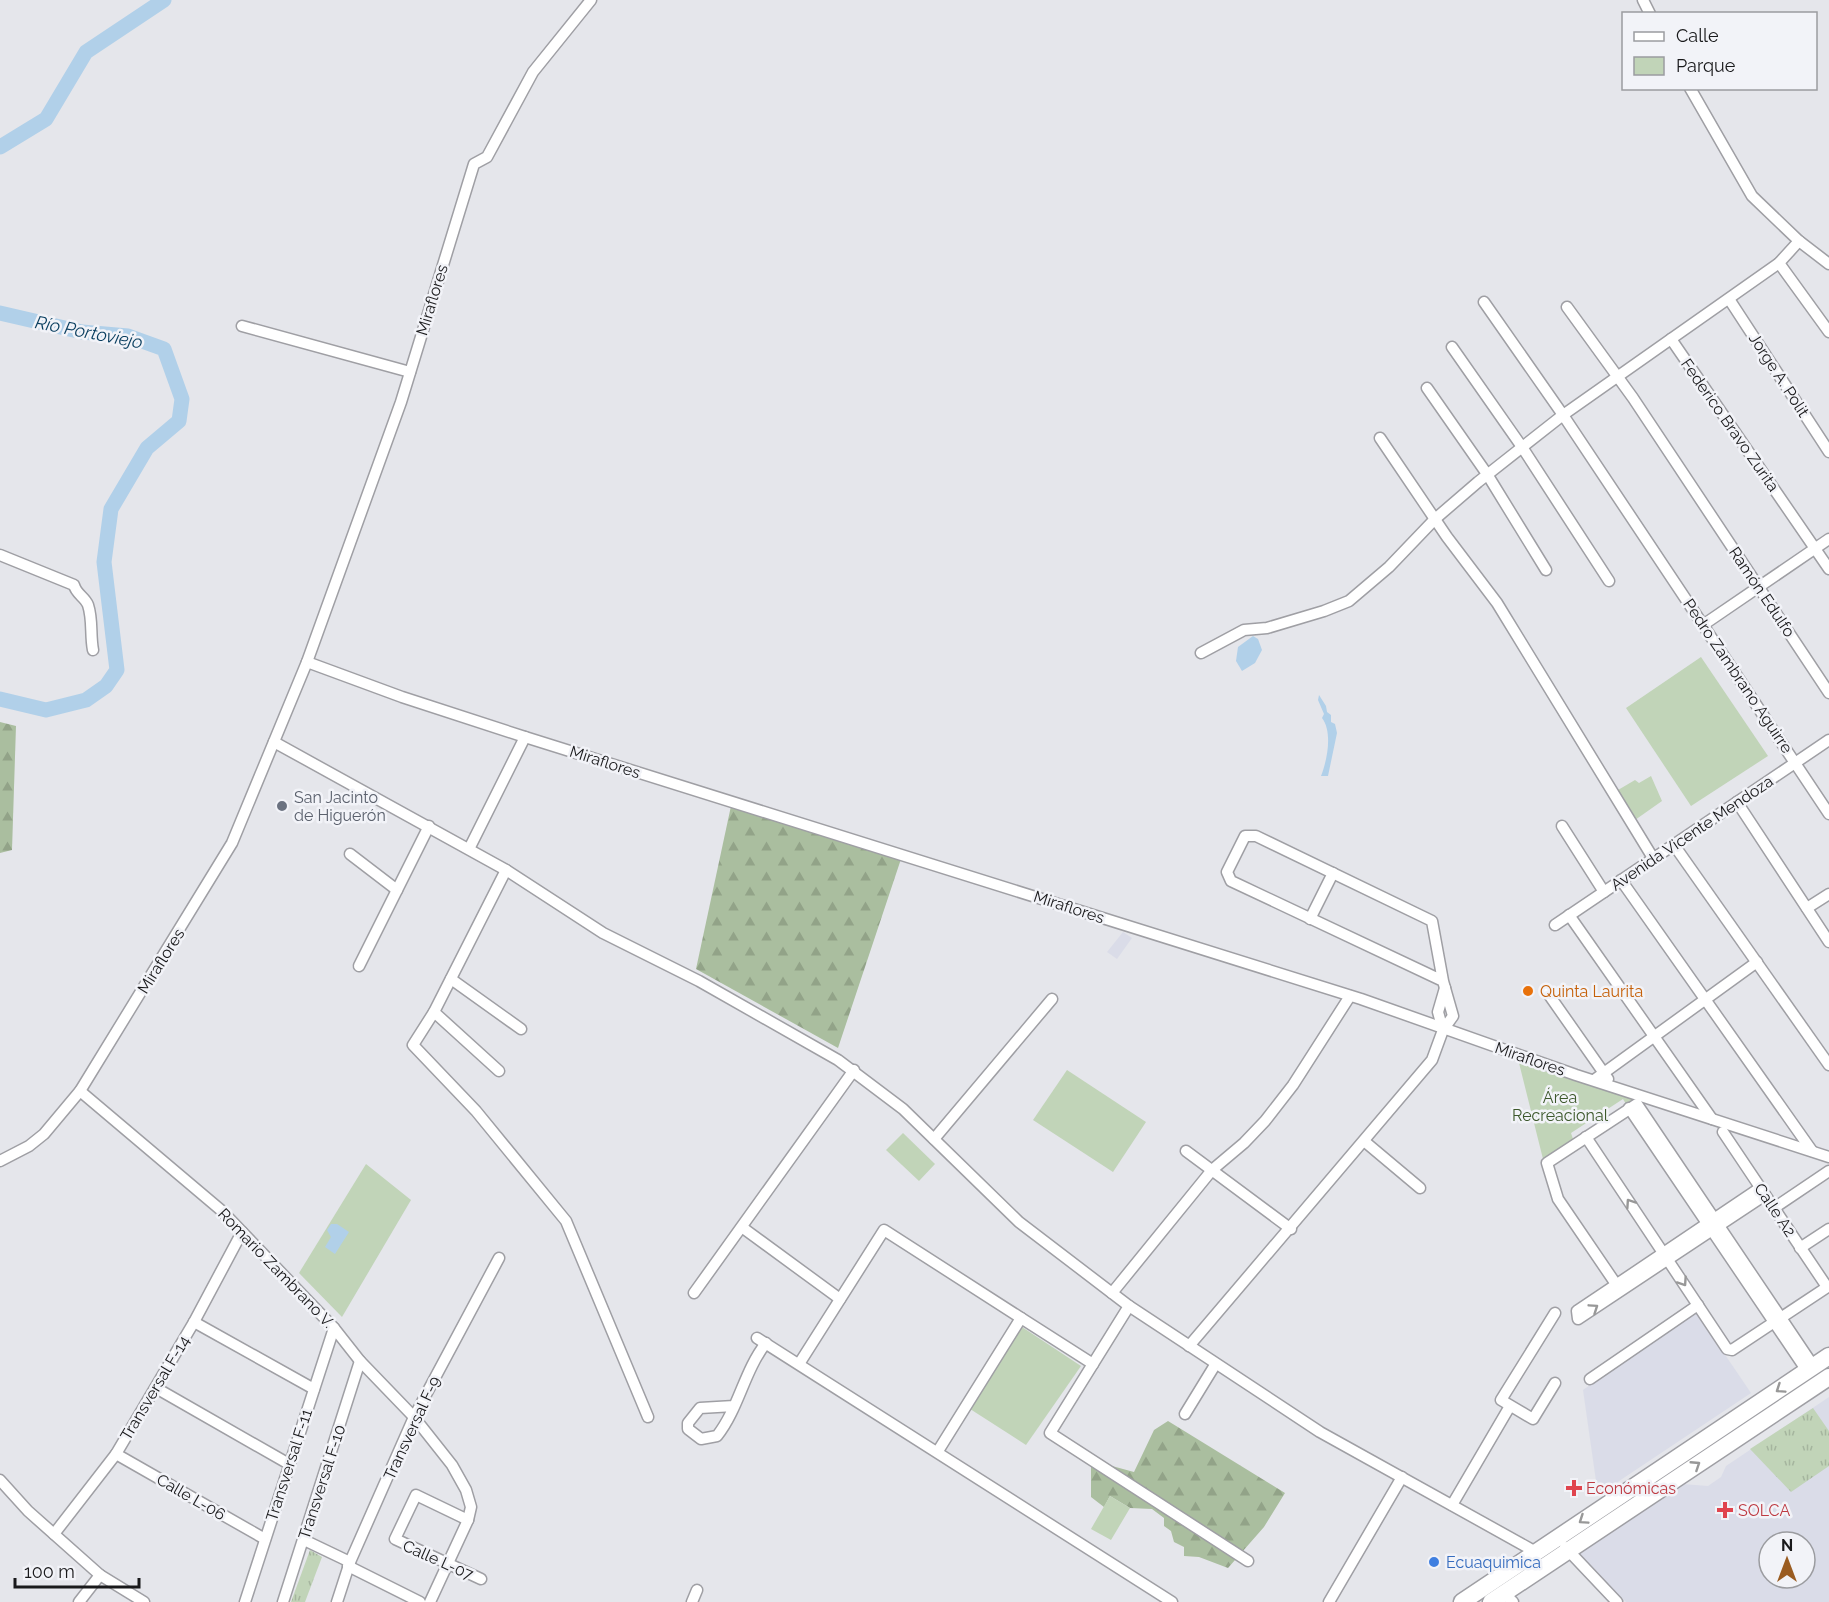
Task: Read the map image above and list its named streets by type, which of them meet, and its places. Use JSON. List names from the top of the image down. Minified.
{"streets":{"street":["Miraflores","Jorge A. Polit","Federico Bravo Zurita","Ramón Edulfo","Pedro Zambrano Aguirre","Avenida Vicente Mendoza","Calle A2","Romario Zambrano V.","Transversal F-14","Transversal F-9","Transversal F-11","Transversal F-10","Calle L-06","Calle L-07"]},"crossings":[["Miraflores","Romario Zambrano V."],["Jorge A. Polit","Federico Bravo Zurita"],["Pedro Zambrano Aguirre","Avenida Vicente Mendoza"],["Romario Zambrano V.","Transversal F-14"],["Romario Zambrano V.","Transversal F-9"],["Romario Zambrano V.","Transversal F-11"],["Romario Zambrano V.","Transversal F-10"],["Romario Zambrano V.","Calle L-07"],["Transversal F-14","Calle L-06"],["Transversal F-11","Calle L-06"]],"water":["Río Portoviejo"],"parks":["Área Recreacional"],"places":{"other":["San Jacinto de Higuerón","Quinta Laurita","Ecuaquimica"],"health":["Económicas","SOLCA"]},"legend":["Calle","Parque"],"scale_bar":"100 m","north":"top"}
